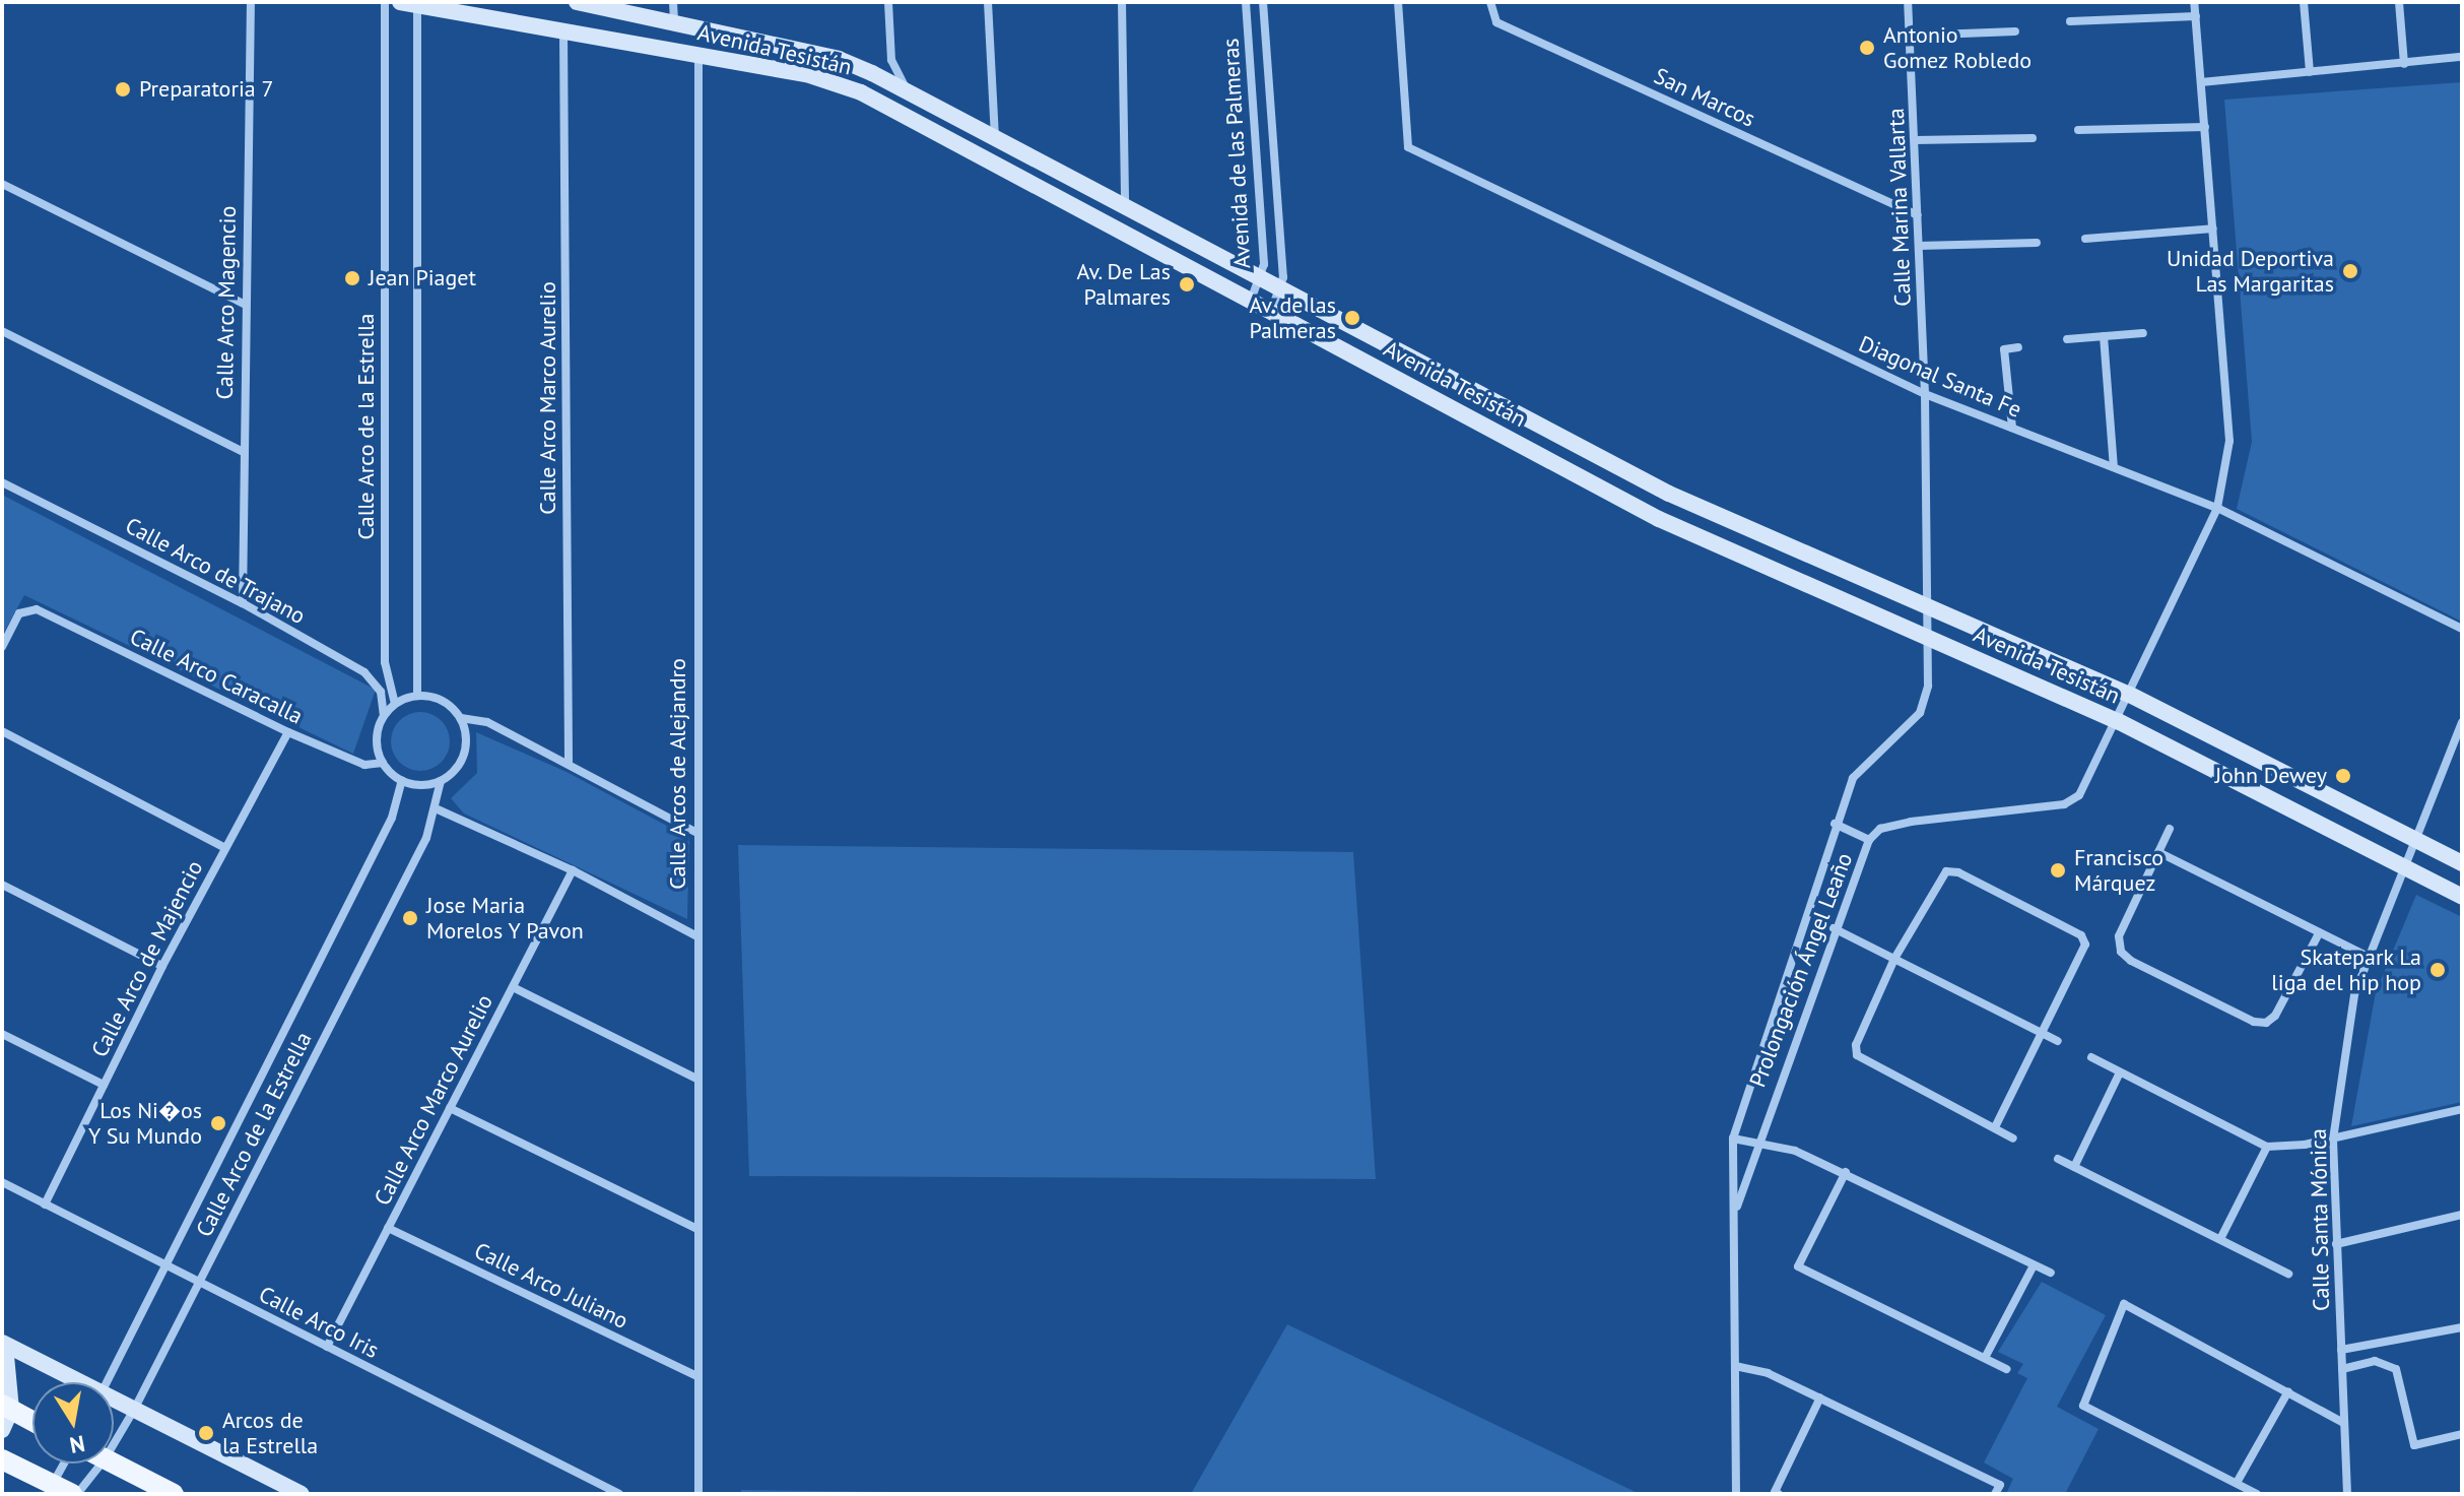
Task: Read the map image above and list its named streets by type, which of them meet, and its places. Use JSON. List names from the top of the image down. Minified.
{"streets":{"street":["Avenida Tesistán","San Marcos","Avenida de las Palmeras","Calle Marina Vallarta","Calle Arco Magencio","Diagonal Santa Fe","Calle Arco Marco Aurelio","Calle Arco de la Estrella","Calle Arco de Trajano","Calle Arco Caracalla","Calle Arcos de Alejandro","Calle Arco de Majencio","Prolongación Ángel Leaño","Calle Santa Mónica","Calle Arco Juliano","Calle Arco Iris"]},"crossings":[["Avenida Tesistán","Avenida de las Palmeras"],["Avenida Tesistán","Calle Marina Vallarta"],["Avenida Tesistán","Calle Arco Marco Aurelio"],["Avenida Tesistán","Calle Arcos de Alejandro"],["Avenida Tesistán","Prolongación Ángel Leaño"],["Avenida Tesistán","Calle Santa Mónica"],["San Marcos","Calle Marina Vallarta"],["Calle Marina Vallarta","Diagonal Santa Fe"],["Calle Marina Vallarta","Prolongación Ángel Leaño"],["Calle Arco Magencio","Calle Arco de Trajano"],["Diagonal Santa Fe","Prolongación Ángel Leaño"],["Calle Arco Marco Aurelio","Calle Arco Juliano"],["Calle Arco Marco Aurelio","Calle Arco Iris"],["Calle Arco de la Estrella","Calle Arco de Trajano"],["Calle Arco de la Estrella","Calle Arco Caracalla"],["Calle Arco de la Estrella","Calle Arco Iris"],["Calle Arco de Trajano","Calle Arco Caracalla"],["Calle Arco Caracalla","Calle Arco de Majencio"],["Calle Arcos de Alejandro","Calle Arco Juliano"],["Calle Arco de Majencio","Calle Arco Iris"]],"places":["Antonio Gomez Robledo","Preparatoria 7","Unidad Deportiva Las Margaritas","Jean Piaget","Av. De Las Palmares","Av. de las Palmeras","John Dewey","Francisco Márquez","Jose Maria Morelos Y Pavon","Skatepark La liga del hip hop","Los Ni�os Y Su Mundo","Arcos de la Estrella"],"north":"bottom"}
